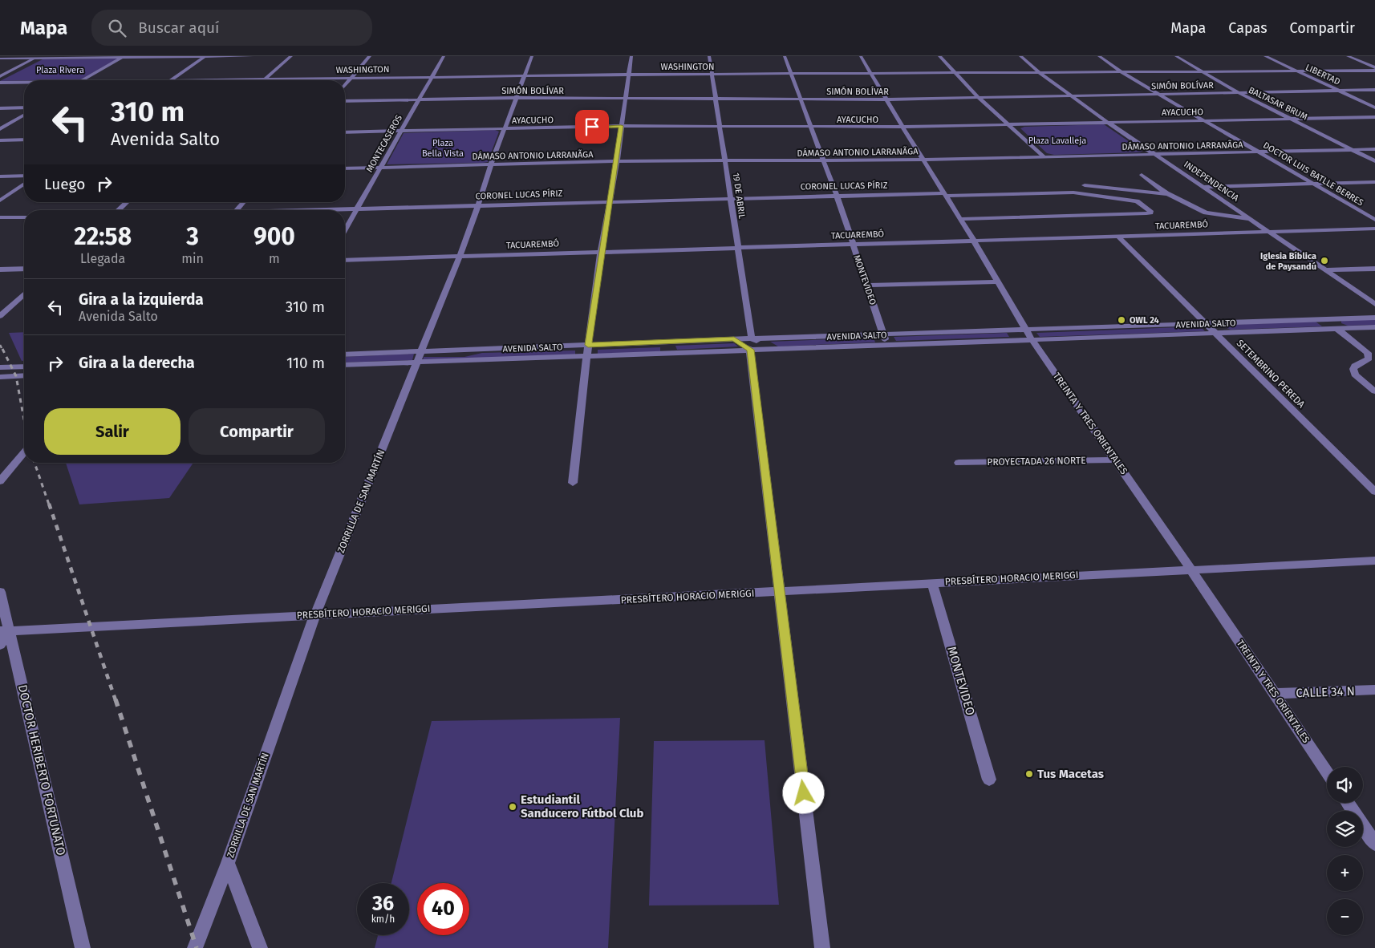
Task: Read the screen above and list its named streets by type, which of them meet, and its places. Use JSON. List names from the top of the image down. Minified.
{"streets":{"street":["WASHINGTON","LIBERTAD","SIMÓN BOLÍVAR","BALTASAR BRUM","AYACUCHO","MONTECASEROS","DÁMASO ANTONIO LARRANÃGA","DOCTOR LUIS BATLLE BERRES","INDEPENDENCIA","CORONEL LUCAS PÍRIZ","19 DE ABRIL","TACUAREMBÓ","MONTEVIDEO","AVENIDA SALTO","SETEMBRINO PEREDA","TREINTA Y TRES ORIENTALES","PROYECTADA 26 NORTE","ZORRILLA DE SAN MARTÍN","PRESBÍTERO HORACIO MERIGGI","CALLE 34 N","DOCTOR HERIBERTO FORTUNATO"]},"crossings":[["WASHINGTON","LIBERTAD"],["WASHINGTON","BALTASAR BRUM"],["WASHINGTON","MONTECASEROS"],["WASHINGTON","DOCTOR LUIS BATLLE BERRES"],["WASHINGTON","INDEPENDENCIA"],["WASHINGTON","19 DE ABRIL"],["WASHINGTON","MONTEVIDEO"],["WASHINGTON","TREINTA Y TRES ORIENTALES"],["WASHINGTON","ZORRILLA DE SAN MARTÍN"],["LIBERTAD","SIMÓN BOLÍVAR"],["SIMÓN BOLÍVAR","BALTASAR BRUM"],["SIMÓN BOLÍVAR","MONTECASEROS"],["SIMÓN BOLÍVAR","DOCTOR LUIS BATLLE BERRES"],["SIMÓN BOLÍVAR","INDEPENDENCIA"],["SIMÓN BOLÍVAR","19 DE ABRIL"],["SIMÓN BOLÍVAR","MONTEVIDEO"],["SIMÓN BOLÍVAR","TREINTA Y TRES ORIENTALES"],["SIMÓN BOLÍVAR","ZORRILLA DE SAN MARTÍN"],["BALTASAR BRUM","AYACUCHO"],["BALTASAR BRUM","DÁMASO ANTONIO LARRANÃGA"],["AYACUCHO","MONTECASEROS"],["AYACUCHO","DOCTOR LUIS BATLLE BERRES"],["AYACUCHO","INDEPENDENCIA"],["AYACUCHO","19 DE ABRIL"],["AYACUCHO","MONTEVIDEO"],["AYACUCHO","TREINTA Y TRES ORIENTALES"],["AYACUCHO","ZORRILLA DE SAN MARTÍN"],["MONTECASEROS","DÁMASO ANTONIO LARRANÃGA"],["MONTECASEROS","CORONEL LUCAS PÍRIZ"],["DÁMASO ANTONIO LARRANÃGA","DOCTOR LUIS BATLLE BERRES"],["DÁMASO ANTONIO LARRANÃGA","INDEPENDENCIA"],["DÁMASO ANTONIO LARRANÃGA","19 DE ABRIL"],["DÁMASO ANTONIO LARRANÃGA","MONTEVIDEO"],["DÁMASO ANTONIO LARRANÃGA","TREINTA Y TRES ORIENTALES"],["DÁMASO ANTONIO LARRANÃGA","ZORRILLA DE SAN MARTÍN"],["INDEPENDENCIA","TACUAREMBÓ"],["CORONEL LUCAS PÍRIZ","19 DE ABRIL"],["CORONEL LUCAS PÍRIZ","MONTEVIDEO"],["CORONEL LUCAS PÍRIZ","TREINTA Y TRES ORIENTALES"],["CORONEL LUCAS PÍRIZ","ZORRILLA DE SAN MARTÍN"],["19 DE ABRIL","TACUAREMBÓ"],["19 DE ABRIL","AVENIDA SALTO"],["19 DE ABRIL","PRESBÍTERO HORACIO MERIGGI"],["TACUAREMBÓ","MONTEVIDEO"],["TACUAREMBÓ","SETEMBRINO PEREDA"],["TACUAREMBÓ","TREINTA Y TRES ORIENTALES"],["TACUAREMBÓ","ZORRILLA DE SAN MARTÍN"],["MONTEVIDEO","AVENIDA SALTO"],["MONTEVIDEO","PRESBÍTERO HORACIO MERIGGI"],["AVENIDA SALTO","SETEMBRINO PEREDA"],["AVENIDA SALTO","TREINTA Y TRES ORIENTALES"],["AVENIDA SALTO","ZORRILLA DE SAN MARTÍN"],["TREINTA Y TRES ORIENTALES","PROYECTADA 26 NORTE"],["TREINTA Y TRES ORIENTALES","PRESBÍTERO HORACIO MERIGGI"],["TREINTA Y TRES ORIENTALES","CALLE 34 N"],["ZORRILLA DE SAN MARTÍN","PRESBÍTERO HORACIO MERIGGI"],["PRESBÍTERO HORACIO MERIGGI","DOCTOR HERIBERTO FORTUNATO"]],"parks":["Plaza Rivera","Plaza Lavalleja","Plaza Bella Vista"],"places":["Iglesia Bíblica de Paysandú","OWL 24","Tus Macetas","Estudiantil Sanducero Fútbol Club"],"page":{"header":"Mapa","search":"Buscar aquí","nav":["Mapa","Capas","Compartir"],"turn":["310 m","Avenida Salto"],"then":"Luego","eta":["22:58","Llegada","3","min","900","m"],"list":[{"name":"Gira a la izquierda","note":"Avenida Salto","value":"310 m"},{"name":"Gira a la derecha","value":"110 m"}],"buttons":["Salir","Compartir"],"map_buttons":["+","−"],"speed":"36 km/h","limit":"40"}}
